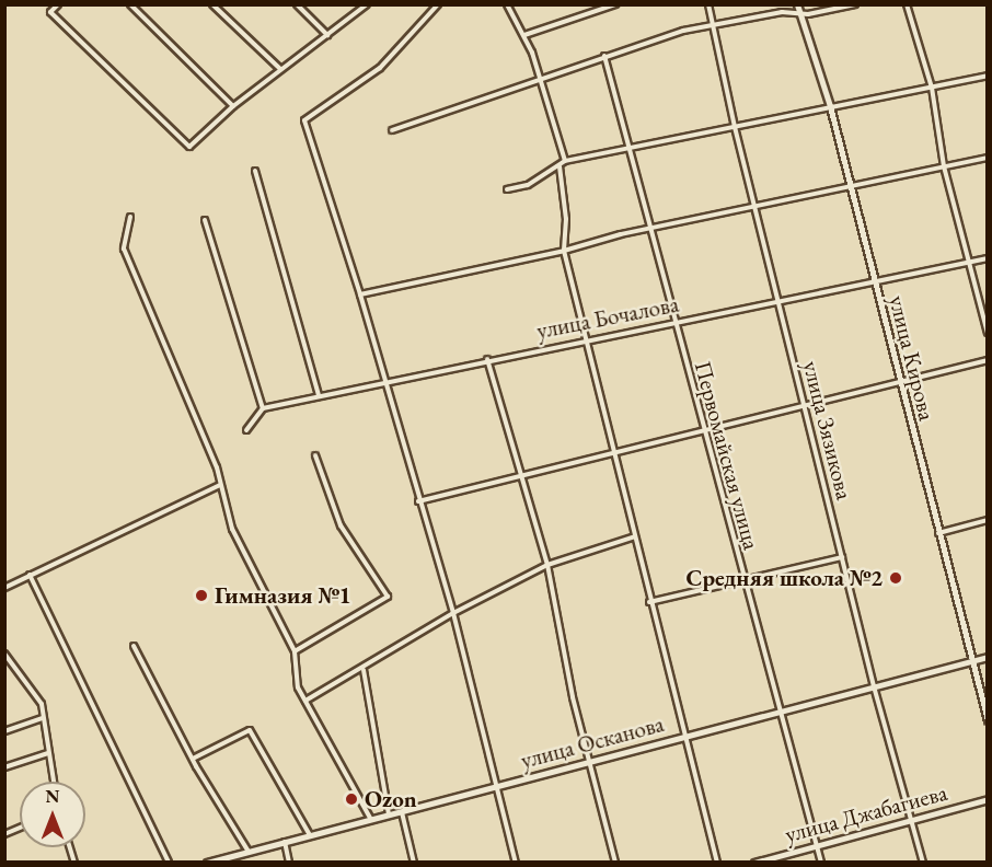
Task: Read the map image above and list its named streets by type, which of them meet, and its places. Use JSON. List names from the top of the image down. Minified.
{"streets":{"main road":["улица Кирова","улица Осканова","улица Джабагиева"],"street":["улица Бочалова","улица Зязикова","Первомайская улица"]},"crossings":[["улица Бочалова","улица Кирова"],["улица Бочалова","улица Зязикова"],["улица Бочалова","Первомайская улица"],["улица Кирова","улица Осканова"],["улица Зязикова","улица Осканова"],["улица Зязикова","улица Джабагиева"],["Первомайская улица","улица Осканова"],["Первомайская улица","улица Джабагиева"]],"places":["Средняя школа №2","Гимназия №1","Ozon"],"north":"top"}
